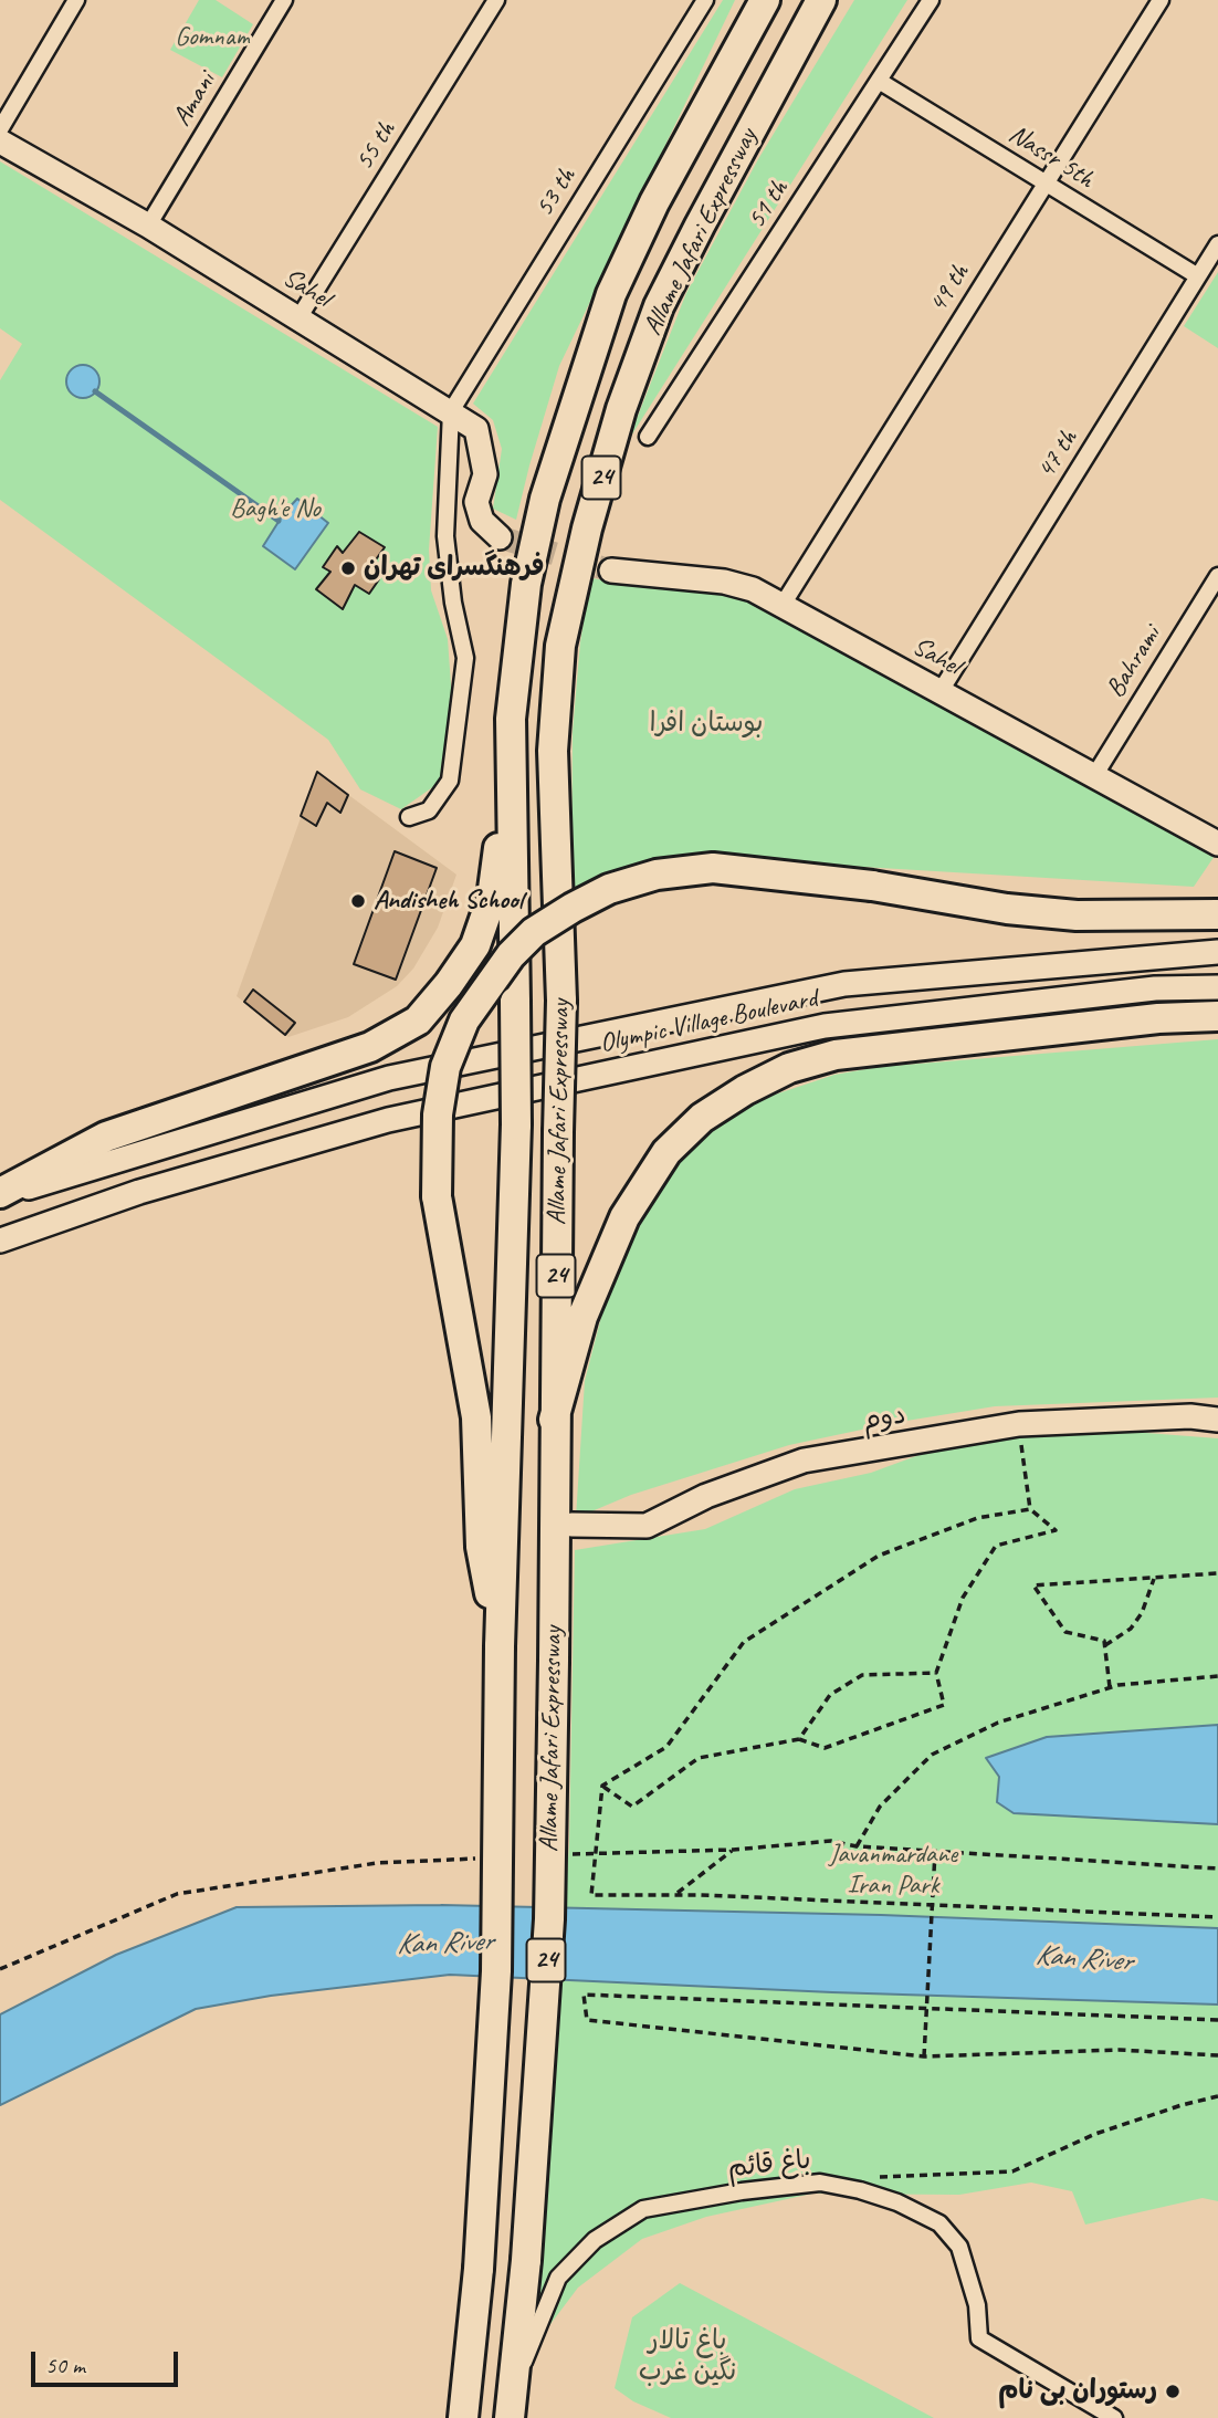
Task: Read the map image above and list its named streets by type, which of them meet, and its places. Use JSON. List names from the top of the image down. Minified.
{"streets":{"highway":["Allame Jafari Expressway","24"],"main road":["Sahel","Olympic Village Boulevard","دوم"],"street":["Amani","55 th","Nassr 5th","53 th","51 th","49 th","47 th","Bahrami","باغ قائم"]},"crossings":[["Amani","Sahel"],["55 th","Sahel"],["Nassr 5th","51 th"],["Nassr 5th","49 th"],["Nassr 5th","47 th"],["53 th","Sahel"],["Allame Jafari Expressway","باغ قائم"],["Sahel","49 th"],["Sahel","47 th"],["Sahel","Bahrami"]],"water":["Kan River"],"parks":["Gomnam","Bagh'e No","بوستان افرا","Javanmardane Iran Park","باغ تالار نگین غرب"],"places":["فرهنگسرای تهران","Andisheh School","رستوران بی نام"],"scale_bar":"50 m"}
